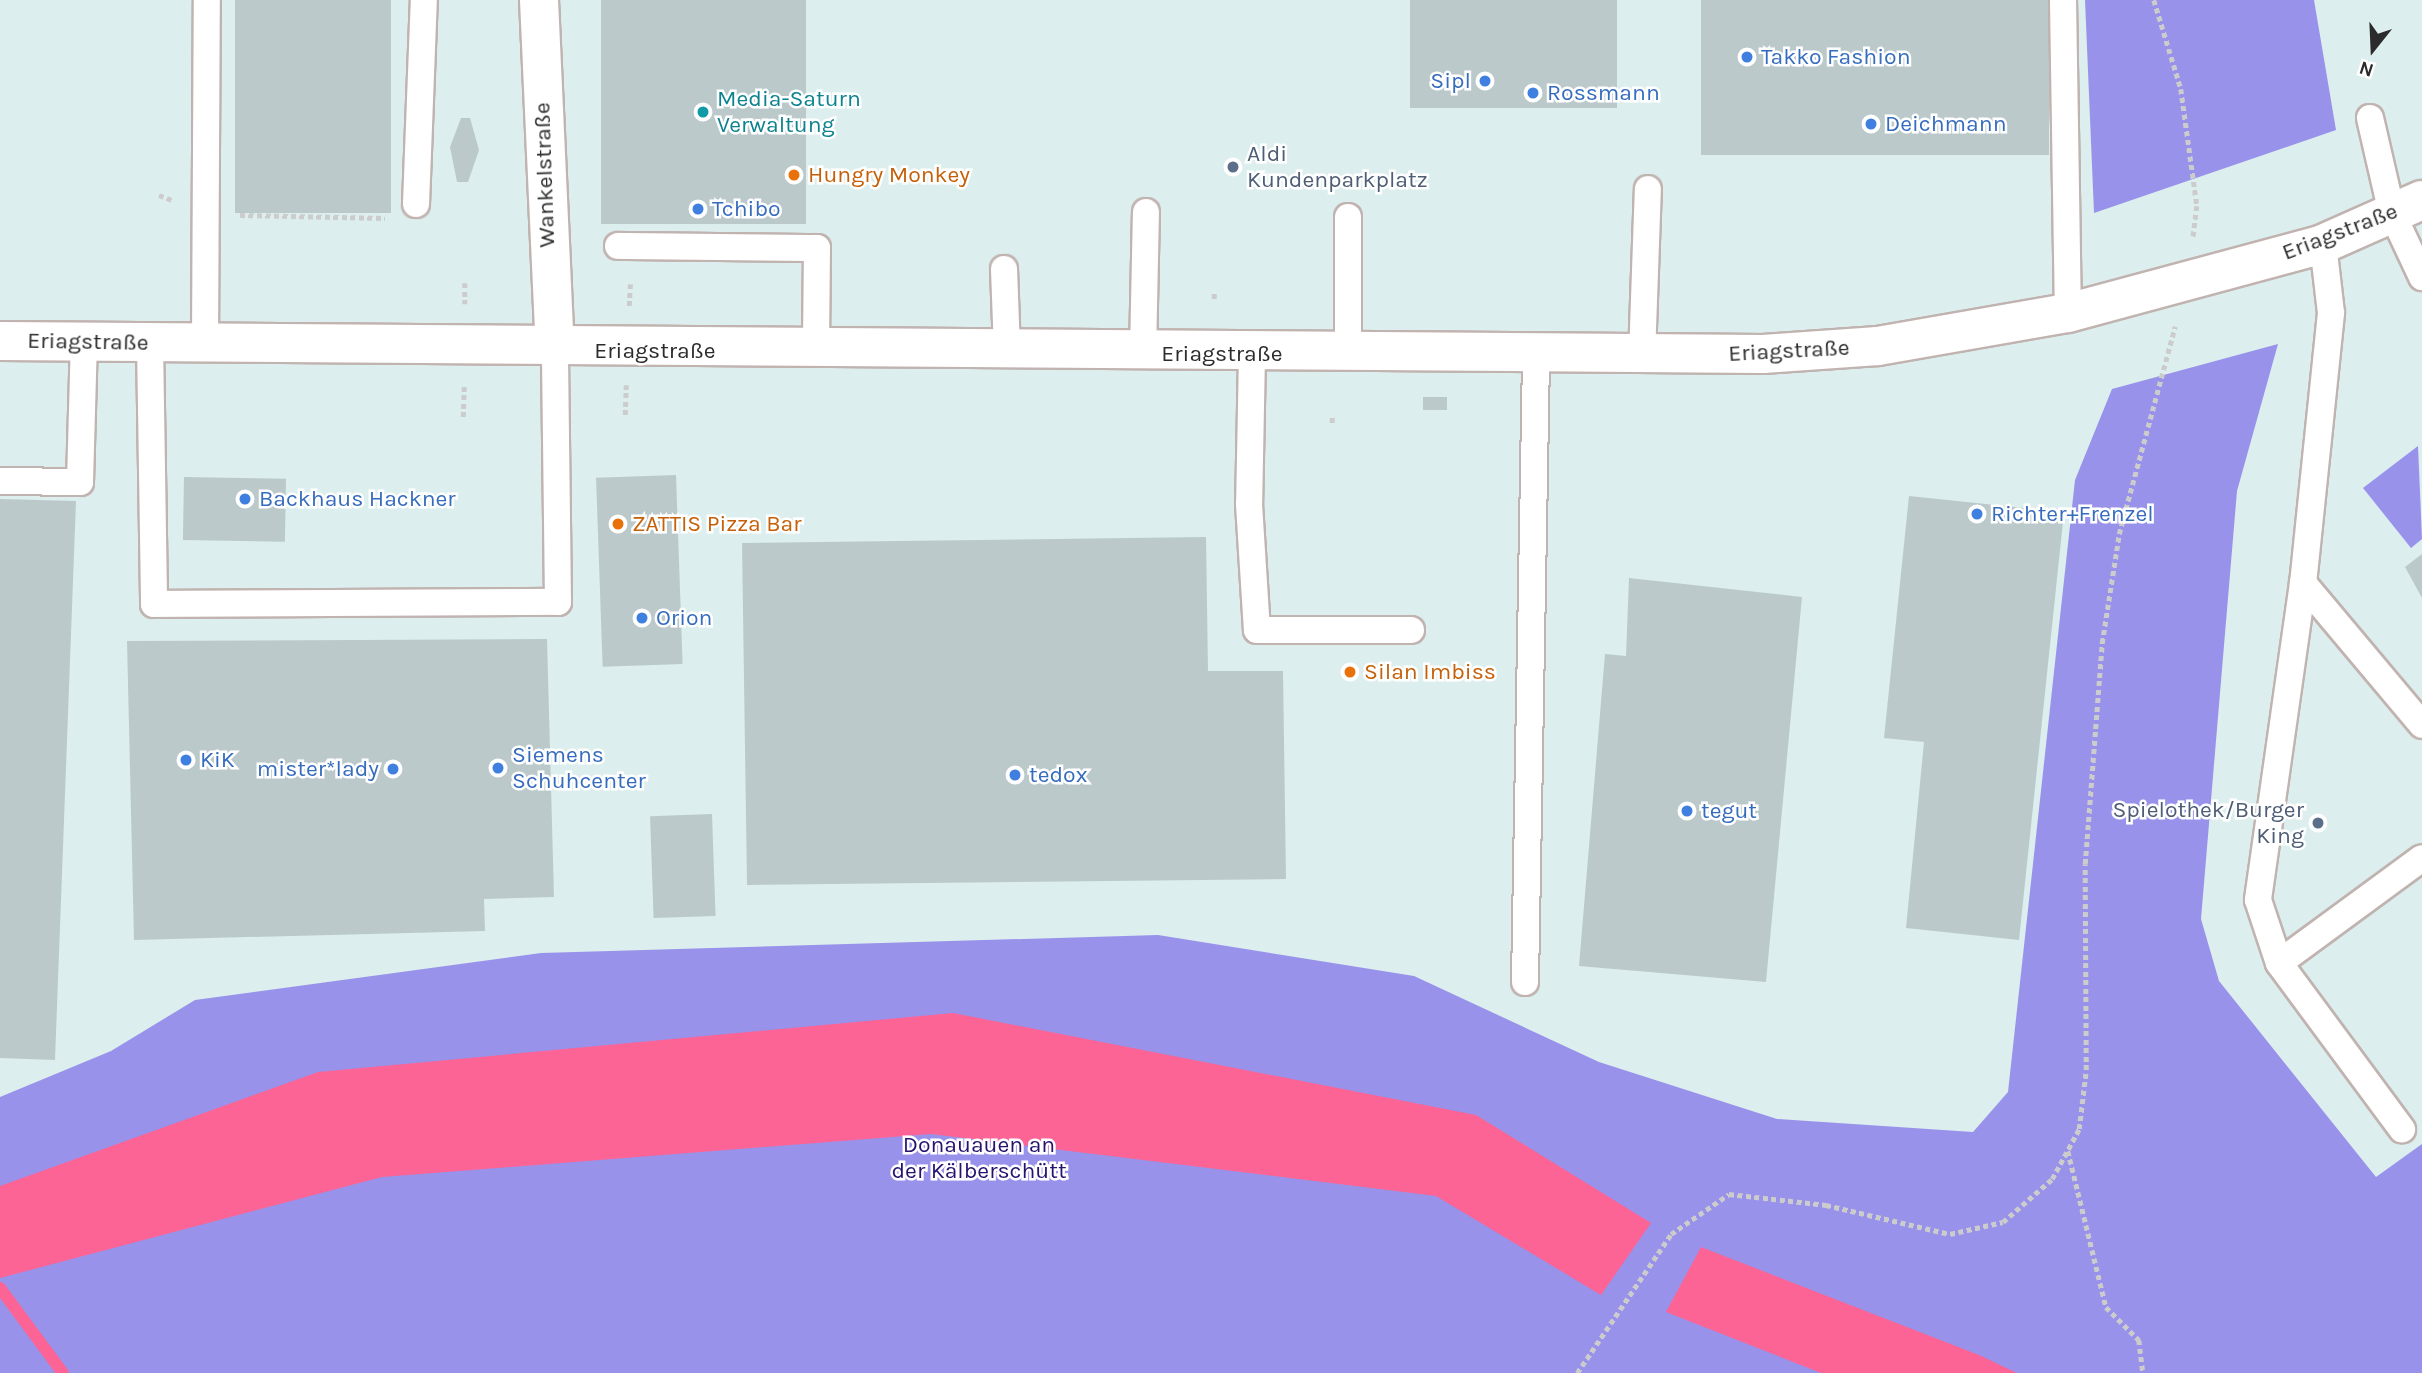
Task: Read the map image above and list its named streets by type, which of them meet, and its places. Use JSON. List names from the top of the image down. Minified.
{"streets":{"street":["Wankelstraße","Eriagstraße"]},"crossings":[["Wankelstraße","Eriagstraße"]],"parks":["Donauauen an der Kälberschütt"],"places":["Takko Fashion","Sipl","Rossmann","Media-Saturn Verwaltung","Deichmann","Aldi Kundenparkplatz","Hungry Monkey","Tchibo","Backhaus Hackner","Richter+Frenzel","ZATTIS Pizza Bar","Orion","Silan Imbiss","KiK","Siemens Schuhcenter","mister*lady","tedox","tegut","Spielothek/Burger King"],"north":"bottom"}
